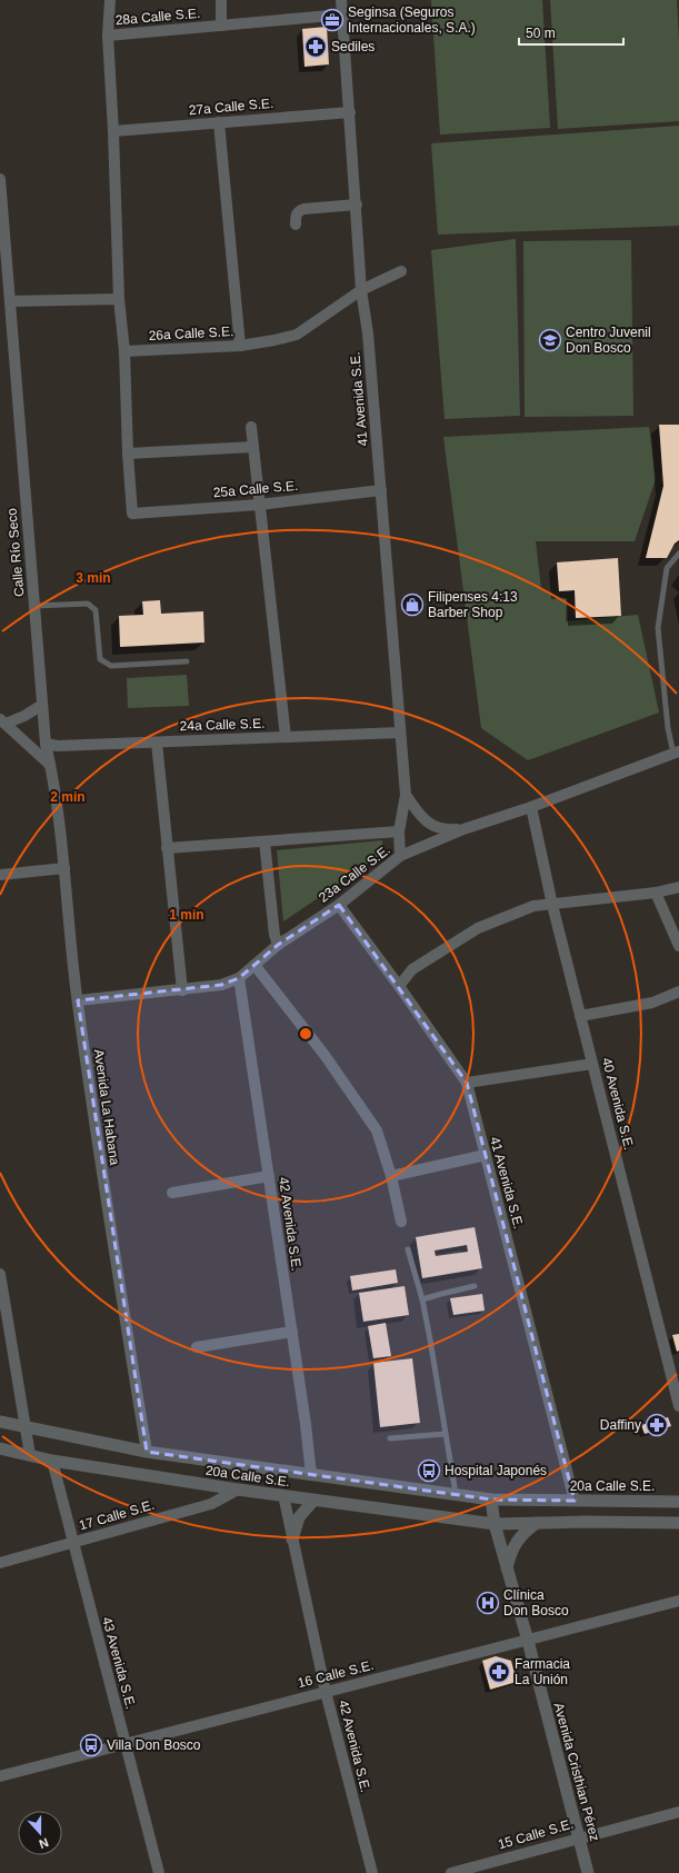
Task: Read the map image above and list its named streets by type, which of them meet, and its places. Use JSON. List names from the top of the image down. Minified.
{"streets":{"street":["28a Calle S.E.","27a Calle S.E.","26a Calle S.E.","41 Avenida S.E.","25a Calle S.E.","Calle Río Seco","24a Calle S.E.","23a Calle S.E.","40 Avenida S.E.","Avenida La Habana","42 Avenida S.E.","20a Calle S.E.","17 Calle S.E.","43 Avenida S.E.","16 Calle S.E.","Avenida Cristhian Pérez","15 Calle S.E."]},"crossings":[["28a Calle S.E.","41 Avenida S.E."],["27a Calle S.E.","41 Avenida S.E."],["26a Calle S.E.","41 Avenida S.E."],["41 Avenida S.E.","25a Calle S.E."],["41 Avenida S.E.","24a Calle S.E."],["41 Avenida S.E.","23a Calle S.E."],["41 Avenida S.E.","20a Calle S.E."],["Calle Río Seco","24a Calle S.E."],["Calle Río Seco","Avenida La Habana"],["23a Calle S.E.","40 Avenida S.E."],["23a Calle S.E.","Avenida La Habana"],["23a Calle S.E.","42 Avenida S.E."],["Avenida La Habana","20a Calle S.E."],["42 Avenida S.E.","20a Calle S.E."],["42 Avenida S.E.","16 Calle S.E."],["20a Calle S.E.","17 Calle S.E."],["20a Calle S.E.","43 Avenida S.E."],["20a Calle S.E.","Avenida Cristhian Pérez"],["17 Calle S.E.","43 Avenida S.E."],["43 Avenida S.E.","16 Calle S.E."],["16 Calle S.E.","Avenida Cristhian Pérez"],["Avenida Cristhian Pérez","15 Calle S.E."]],"places":{"office":["Seginsa (Seguros Internacionales, S.A.)"],"pharmacy":["Sediles","Daffiny","Farmacia La Unión"],"school or university":["Centro Juvenil Don Bosco"],"shop":["Filipenses 4:13 Barber Shop"],"bus stop":["Hospital Japonés","Villa Don Bosco"],"hospital":["Clínica Don Bosco"]},"scale_bar":"50 m","north":"bottom","rings":["3 min","2 min","1 min"]}
